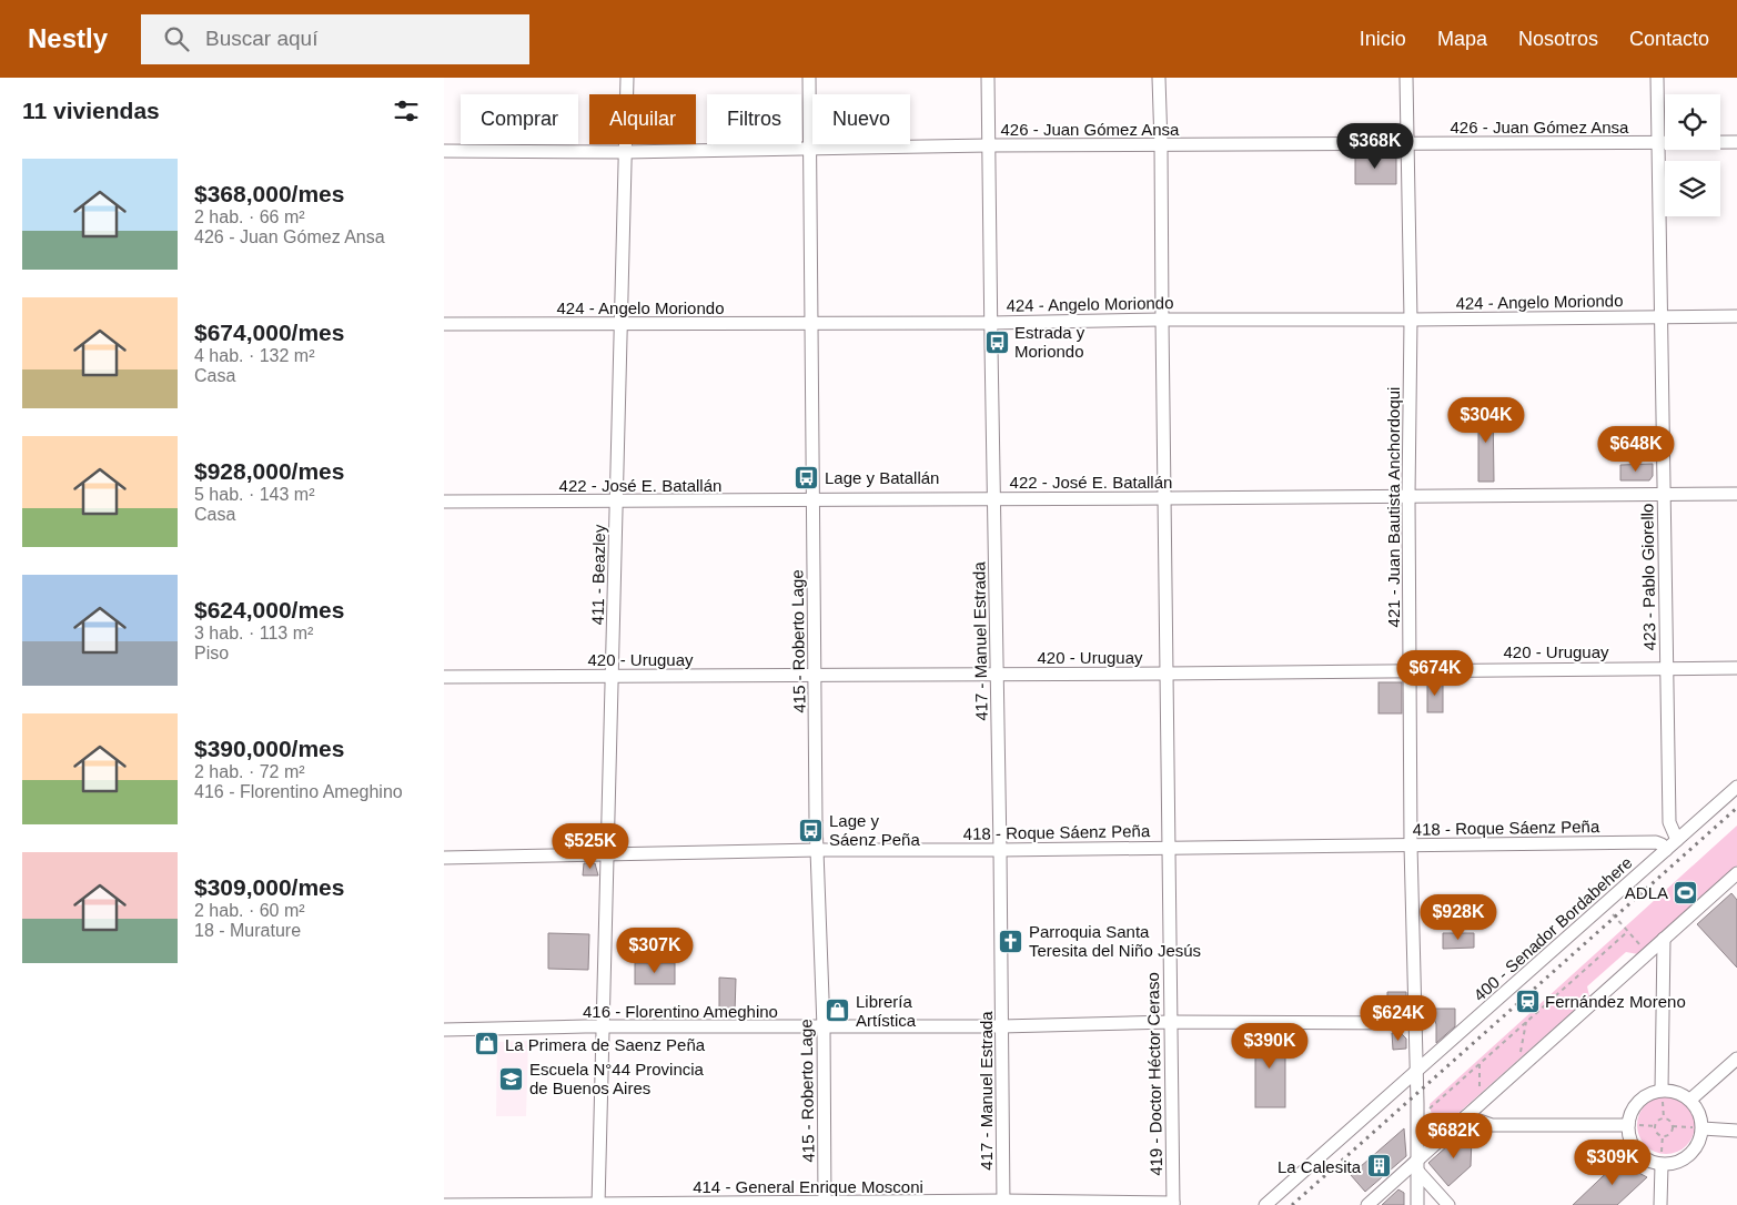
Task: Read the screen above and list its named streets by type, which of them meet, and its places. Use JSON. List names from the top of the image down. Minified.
{"streets":{"street":["426 - Juan Gómez Ansa","424 - Angelo Moriondo","422 - José E. Batallán","421 - Juan Bautista Anchordoqui","411 - Beazley","423 - Pablo Giorello","415 - Roberto Lage","417 - Manuel Estrada","420 - Uruguay","418 - Roque Sáenz Peña","400 - Senador Bordabehere","416 - Florentino Ameghino","419 - Doctor Héctor Ceraso","414 - General Enrique Mosconi"]},"crossings":[["426 - Juan Gómez Ansa","421 - Juan Bautista Anchordoqui"],["426 - Juan Gómez Ansa","411 - Beazley"],["426 - Juan Gómez Ansa","423 - Pablo Giorello"],["426 - Juan Gómez Ansa","415 - Roberto Lage"],["426 - Juan Gómez Ansa","417 - Manuel Estrada"],["426 - Juan Gómez Ansa","419 - Doctor Héctor Ceraso"],["424 - Angelo Moriondo","421 - Juan Bautista Anchordoqui"],["424 - Angelo Moriondo","411 - Beazley"],["424 - Angelo Moriondo","423 - Pablo Giorello"],["424 - Angelo Moriondo","415 - Roberto Lage"],["424 - Angelo Moriondo","417 - Manuel Estrada"],["424 - Angelo Moriondo","419 - Doctor Héctor Ceraso"],["422 - José E. Batallán","421 - Juan Bautista Anchordoqui"],["422 - José E. Batallán","411 - Beazley"],["422 - José E. Batallán","423 - Pablo Giorello"],["422 - José E. Batallán","415 - Roberto Lage"],["422 - José E. Batallán","417 - Manuel Estrada"],["422 - José E. Batallán","419 - Doctor Héctor Ceraso"],["421 - Juan Bautista Anchordoqui","420 - Uruguay"],["421 - Juan Bautista Anchordoqui","418 - Roque Sáenz Peña"],["421 - Juan Bautista Anchordoqui","400 - Senador Bordabehere"],["421 - Juan Bautista Anchordoqui","416 - Florentino Ameghino"],["411 - Beazley","420 - Uruguay"],["411 - Beazley","418 - Roque Sáenz Peña"],["411 - Beazley","416 - Florentino Ameghino"],["411 - Beazley","414 - General Enrique Mosconi"],["423 - Pablo Giorello","420 - Uruguay"],["423 - Pablo Giorello","400 - Senador Bordabehere"],["415 - Roberto Lage","420 - Uruguay"],["415 - Roberto Lage","418 - Roque Sáenz Peña"],["415 - Roberto Lage","416 - Florentino Ameghino"],["415 - Roberto Lage","414 - General Enrique Mosconi"],["417 - Manuel Estrada","420 - Uruguay"],["417 - Manuel Estrada","418 - Roque Sáenz Peña"],["417 - Manuel Estrada","416 - Florentino Ameghino"],["417 - Manuel Estrada","414 - General Enrique Mosconi"],["420 - Uruguay","419 - Doctor Héctor Ceraso"],["418 - Roque Sáenz Peña","400 - Senador Bordabehere"],["418 - Roque Sáenz Peña","419 - Doctor Héctor Ceraso"],["416 - Florentino Ameghino","419 - Doctor Héctor Ceraso"],["419 - Doctor Héctor Ceraso","414 - General Enrique Mosconi"]],"places":{"bus stop":["Estrada y Moriondo","Lage y Batallán","Lage y Sáenz Peña"],"sports":["ADLA"],"church":["Parroquia Santa Teresita del Niño Jesús"],"station":["Fernández Moreno"],"shop":["Librería Artística","La Primera de Saenz Peña"],"school or university":["Escuela N°44 Provincia de Buenos Aires"],"building":["La Calesita"]},"page":{"header":"Nestly","search":"Buscar aquí","nav":["Inicio","Mapa","Nosotros","Contacto"],"heading":"11 viviendas","chip":["Comprar","Alquilar","Filtros","Nuevo"],"price":["$368K","$304K","$648K","$674K","$525K","$928K","$307K","$624K","$390K","$682K","$309K"],"list":[{"name":"$368,000/mes","note":"2 hab. · 66 m² · 426 - Juan Gómez Ansa"},{"name":"$674,000/mes","note":"4 hab. · 132 m² · Casa"},{"name":"$928,000/mes","note":"5 hab. · 143 m² · Casa"},{"name":"$624,000/mes","note":"3 hab. · 113 m² · Piso"},{"name":"$390,000/mes","note":"2 hab. · 72 m² · 416 - Florentino Ameghino"},{"name":"$309,000/mes","note":"2 hab. · 60 m² · 18 - Murature"}]}}
